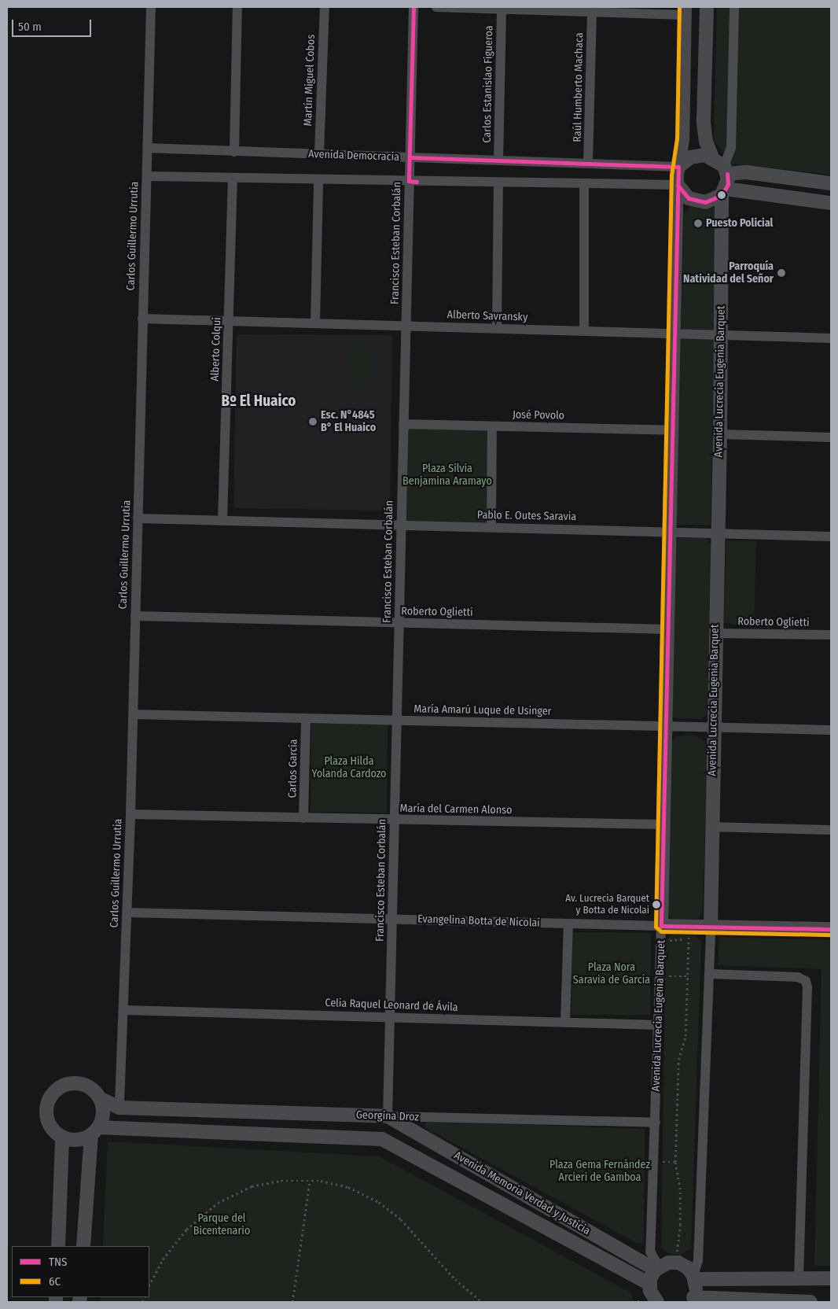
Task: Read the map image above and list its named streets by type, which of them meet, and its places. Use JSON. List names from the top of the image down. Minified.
{"streets":{"street":["Martín Miguel Cobos","Carlos Estanislao Figueroa","Raúl Humberto Machaca","Avenida Democracia","Carlos Guillermo Urrutia","Francisco Esteban Corbalán","Alberto Savransky","Alberto Colqui","Avenida Lucrecia Eugenia Barquet","José Povolo","Pablo E. Outes Saravia","Roberto Oglietti","María Amarú Luque de Usinger","Carlos García","María del Carmen Alonso","Evangelina Botta de Nicolai","Celia Raquel Leonard de Ávila","Georgina Droz","Avenida Memoria Verdad y Justicia"]},"crossings":[["Martín Miguel Cobos","Avenida Democracia"],["Carlos Estanislao Figueroa","Avenida Democracia"],["Raúl Humberto Machaca","Avenida Democracia"],["Avenida Democracia","Carlos Guillermo Urrutia"],["Avenida Democracia","Francisco Esteban Corbalán"],["Avenida Democracia","Avenida Lucrecia Eugenia Barquet"],["Carlos Guillermo Urrutia","Alberto Savransky"],["Carlos Guillermo Urrutia","Pablo E. Outes Saravia"],["Carlos Guillermo Urrutia","Roberto Oglietti"],["Carlos Guillermo Urrutia","María Amarú Luque de Usinger"],["Carlos Guillermo Urrutia","María del Carmen Alonso"],["Carlos Guillermo Urrutia","Evangelina Botta de Nicolai"],["Carlos Guillermo Urrutia","Celia Raquel Leonard de Ávila"],["Carlos Guillermo Urrutia","Georgina Droz"],["Francisco Esteban Corbalán","Alberto Savransky"],["Francisco Esteban Corbalán","José Povolo"],["Francisco Esteban Corbalán","Pablo E. Outes Saravia"],["Francisco Esteban Corbalán","Roberto Oglietti"],["Francisco Esteban Corbalán","María Amarú Luque de Usinger"],["Francisco Esteban Corbalán","María del Carmen Alonso"],["Francisco Esteban Corbalán","Evangelina Botta de Nicolai"],["Francisco Esteban Corbalán","Celia Raquel Leonard de Ávila"],["Francisco Esteban Corbalán","Georgina Droz"],["Francisco Esteban Corbalán","Avenida Memoria Verdad y Justicia"],["Alberto Savransky","Alberto Colqui"],["Alberto Savransky","Avenida Lucrecia Eugenia Barquet"],["Alberto Colqui","Pablo E. Outes Saravia"],["Avenida Lucrecia Eugenia Barquet","José Povolo"],["Avenida Lucrecia Eugenia Barquet","Pablo E. Outes Saravia"],["Avenida Lucrecia Eugenia Barquet","Roberto Oglietti"],["Avenida Lucrecia Eugenia Barquet","María Amarú Luque de Usinger"],["Avenida Lucrecia Eugenia Barquet","María del Carmen Alonso"],["Avenida Lucrecia Eugenia Barquet","Evangelina Botta de Nicolai"],["Avenida Lucrecia Eugenia Barquet","Celia Raquel Leonard de Ávila"],["Avenida Lucrecia Eugenia Barquet","Georgina Droz"],["Avenida Lucrecia Eugenia Barquet","Avenida Memoria Verdad y Justicia"],["María Amarú Luque de Usinger","Carlos García"],["Carlos García","María del Carmen Alonso"],["Georgina Droz","Avenida Memoria Verdad y Justicia"]],"districts":["Bº El Huaico"],"parks":["Plaza Silvia Benjamina Aramayo","Plaza Hilda Yolanda Cardozo","Plaza Nora Saravia de García","Plaza Gema Fernández Arcieri de Gamboa","Parque del Bicentenario"],"places":["Puesto Policial","Parroquía Natividad del Señor","Esc. N°4845 B° El Huaico","Av. Lucrecia Barquet y Botta de Nicolai"],"lines":["transit line TNS","transit line 6C"],"legend":["TNS","6C"],"scale_bar":"50 m"}
